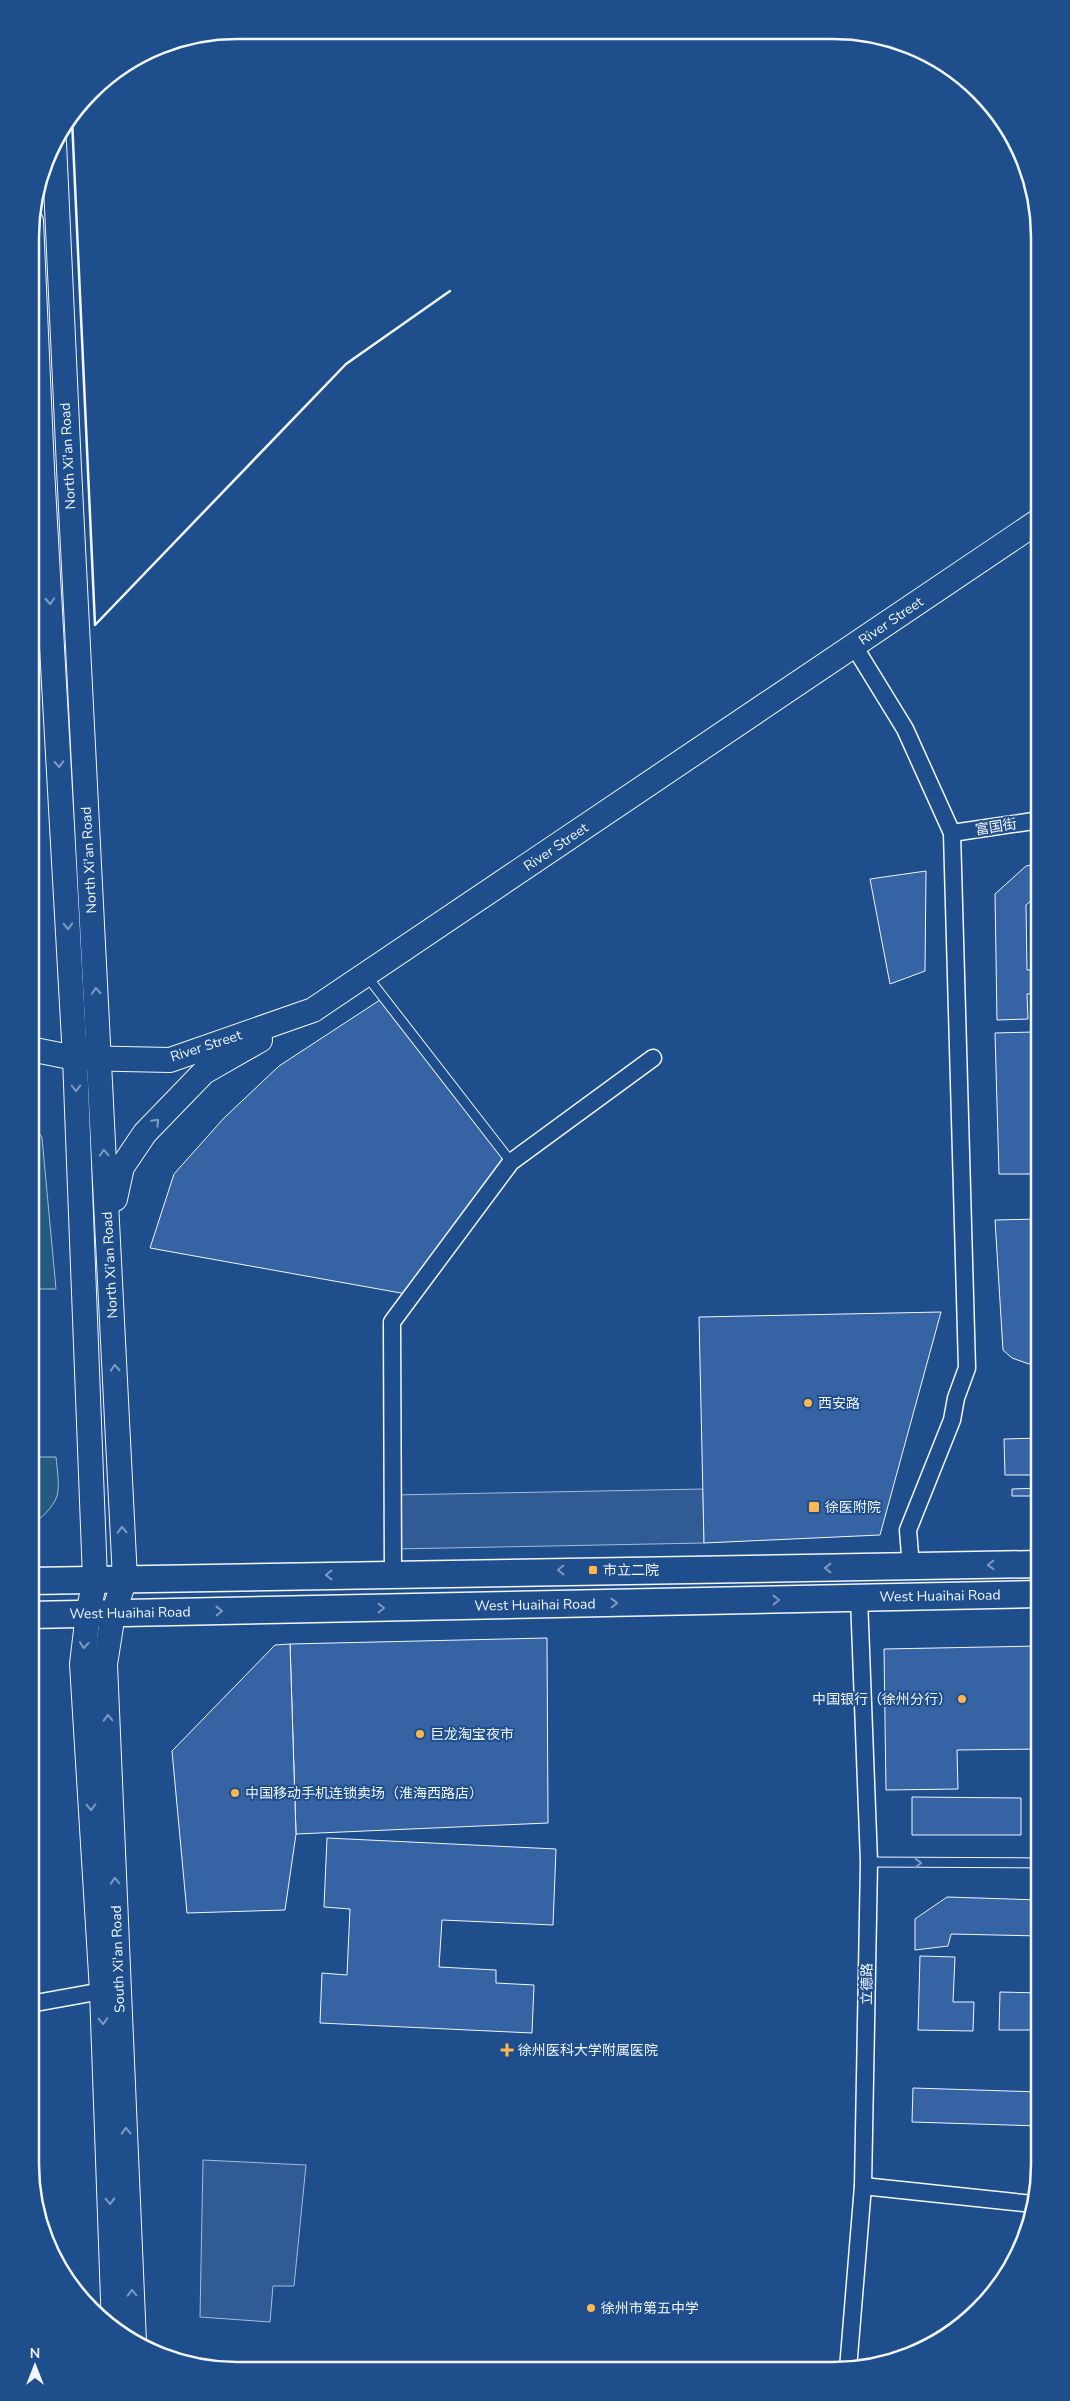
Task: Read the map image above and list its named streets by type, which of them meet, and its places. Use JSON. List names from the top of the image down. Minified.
{"streets":{"main road":["North Xi'an Road","River Street","West Huaihai Road","South Xi'an Road"],"street":["富国街","立德路"]},"crossings":[["North Xi'an Road","River Street"],["North Xi'an Road","South Xi'an Road"],["West Huaihai Road","South Xi'an Road"],["West Huaihai Road","立德路"]],"places":{"other":["西安路","中国银行（徐州分行）","巨龙淘宝夜市","中国移动手机连锁卖场（淮海西路店）","徐州市第五中学"],"transit":["徐医附院","市立二院"],"health":["徐州医科大学附属医院"]},"north":"top"}
